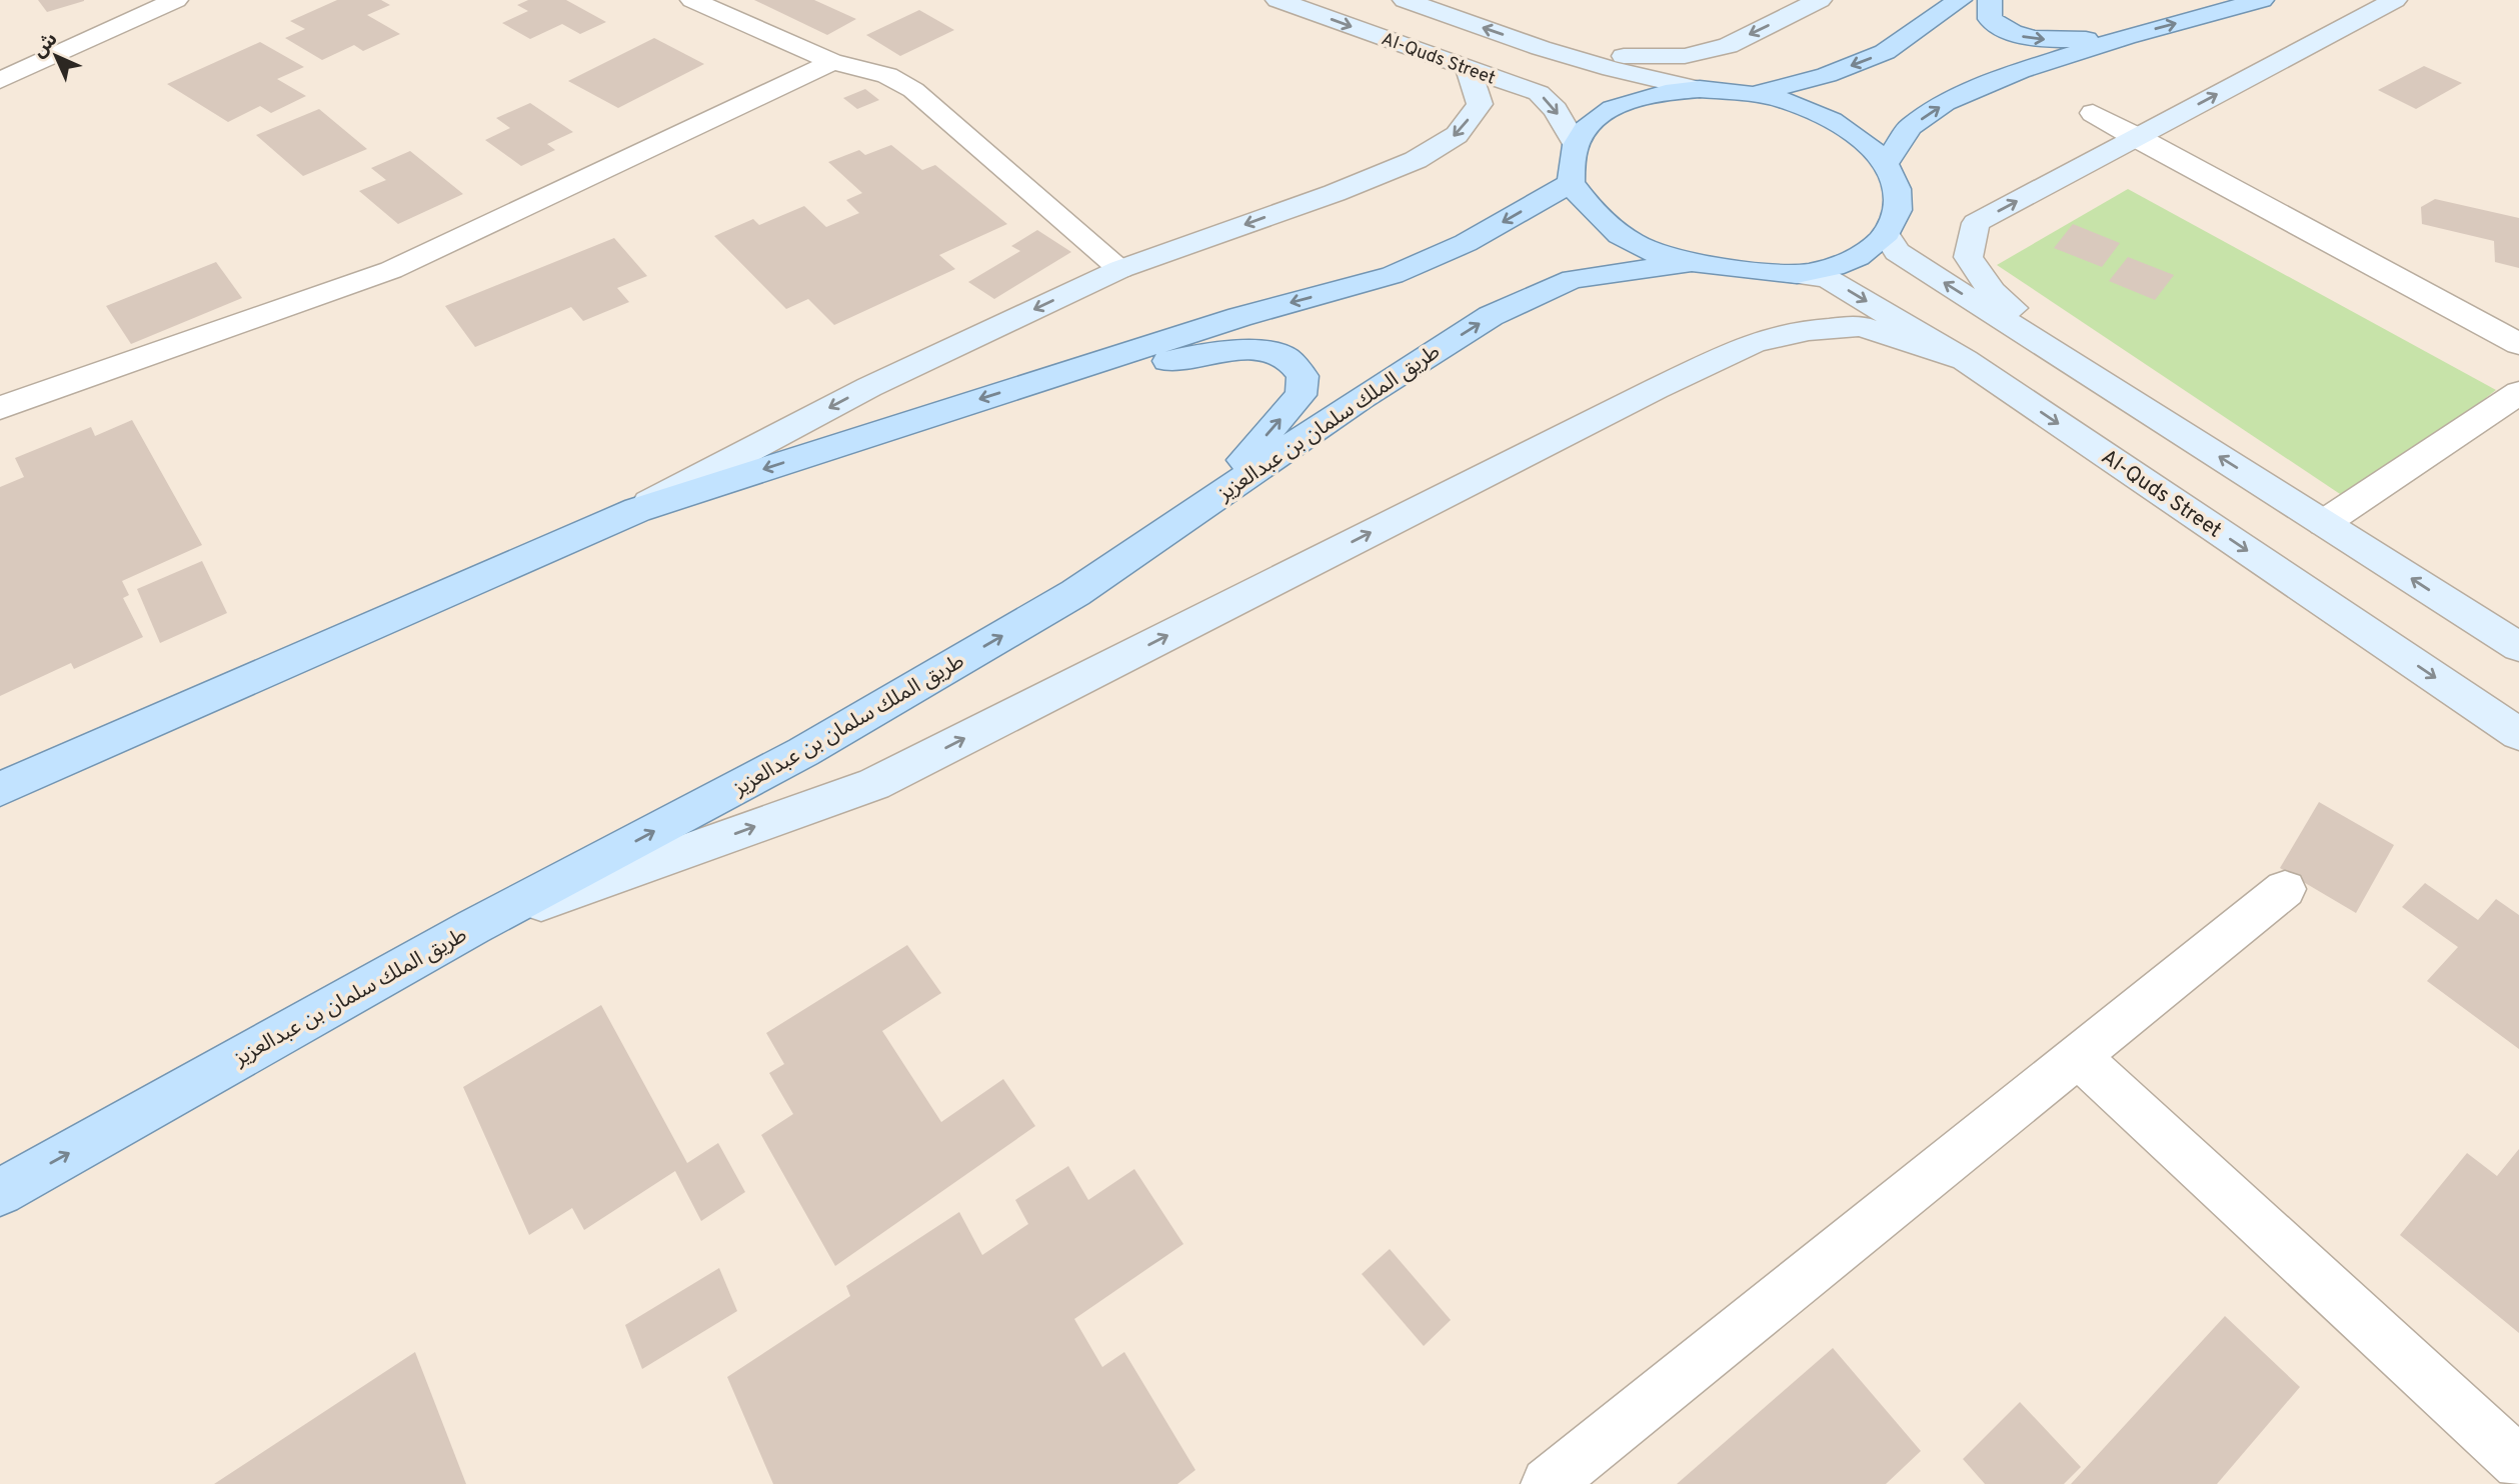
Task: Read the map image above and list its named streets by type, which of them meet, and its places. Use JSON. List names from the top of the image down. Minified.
{"streets":{"main road":["طريق الملك سلمان بن عبدالعزيز"],"street":["Al-Quds Street"]},"north":"top left"}
